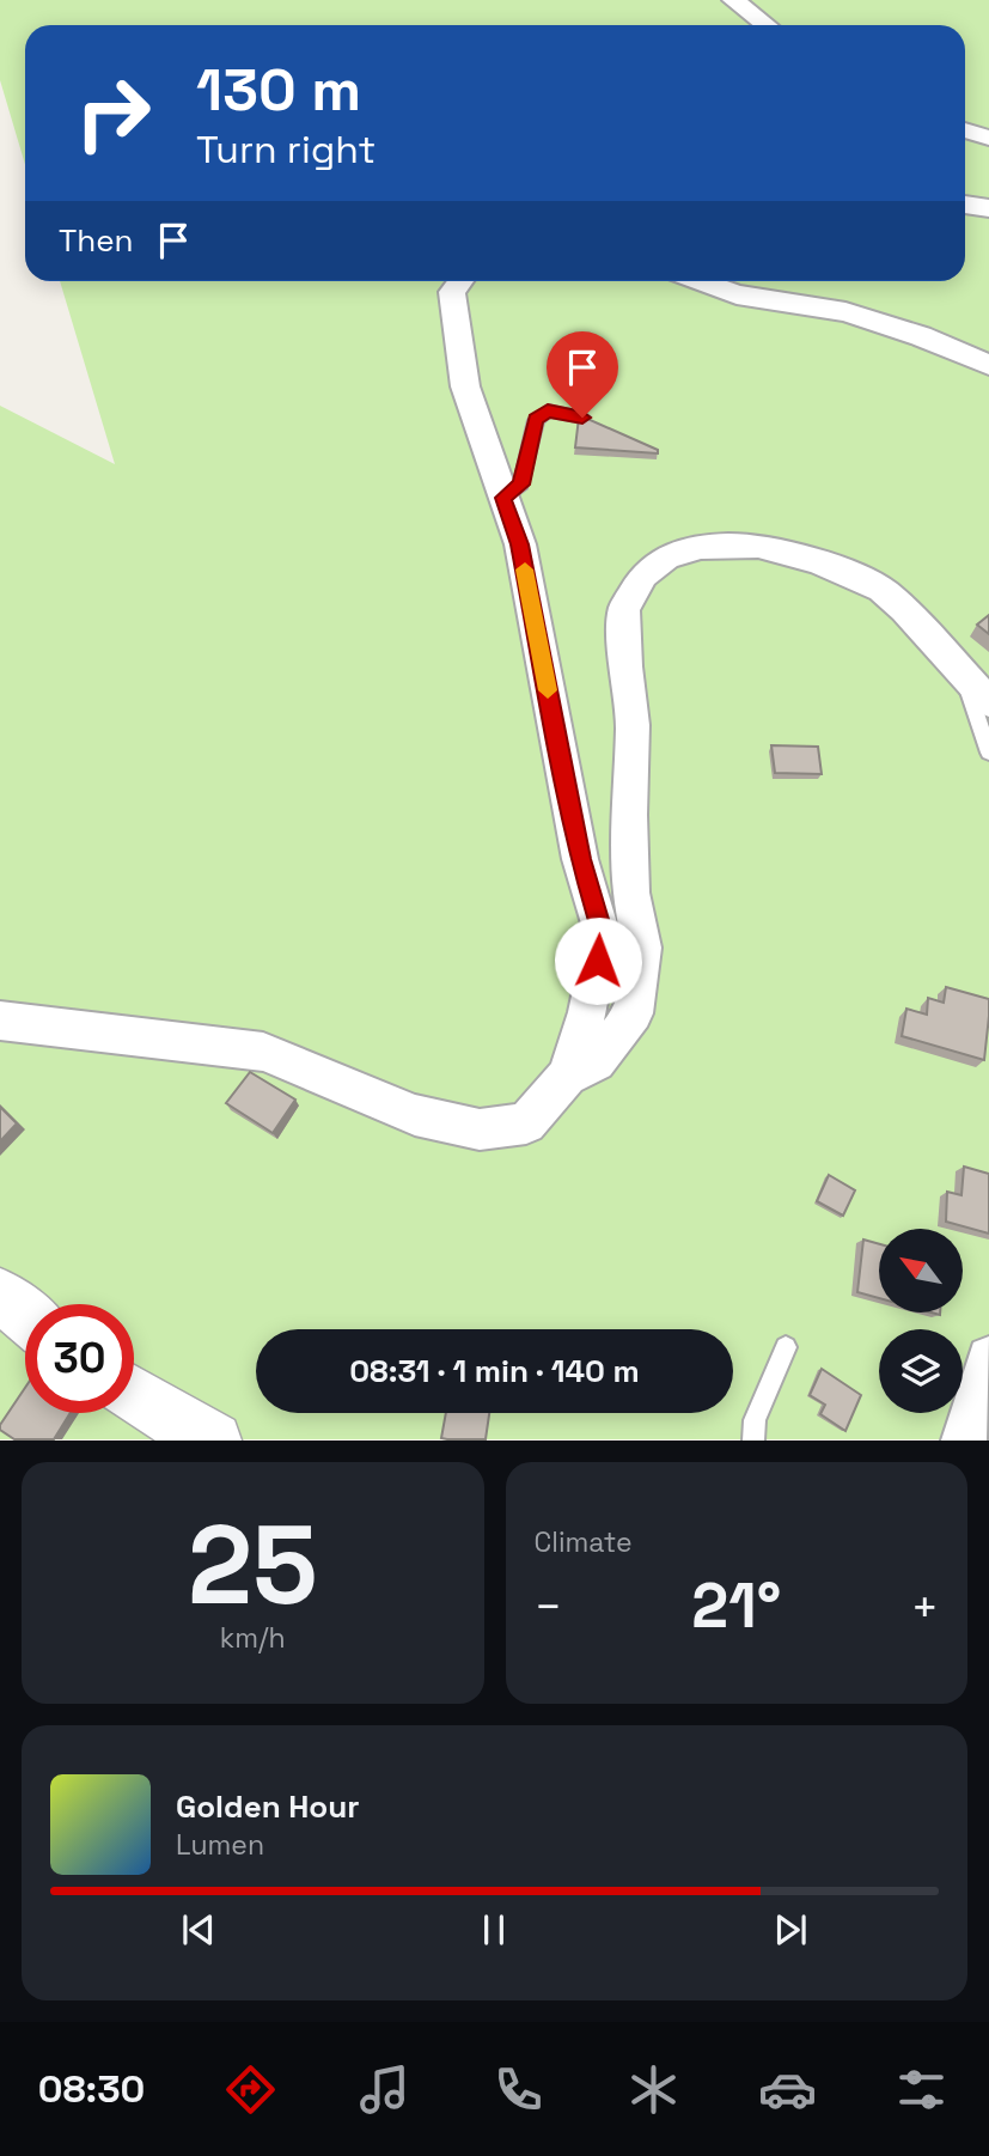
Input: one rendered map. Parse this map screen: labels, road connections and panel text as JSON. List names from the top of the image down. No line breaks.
{"north":"top left","page":{"turn":["130 m","Turn right"],"then":"Then","limit":"30","trip":"08:31 · 1 min · 140 m","tile":[["25","km/h"],"Climate"],"heat":["−","21°","+"],"song":["Golden Hour","Lumen"],"tabs":"08:30"}}
